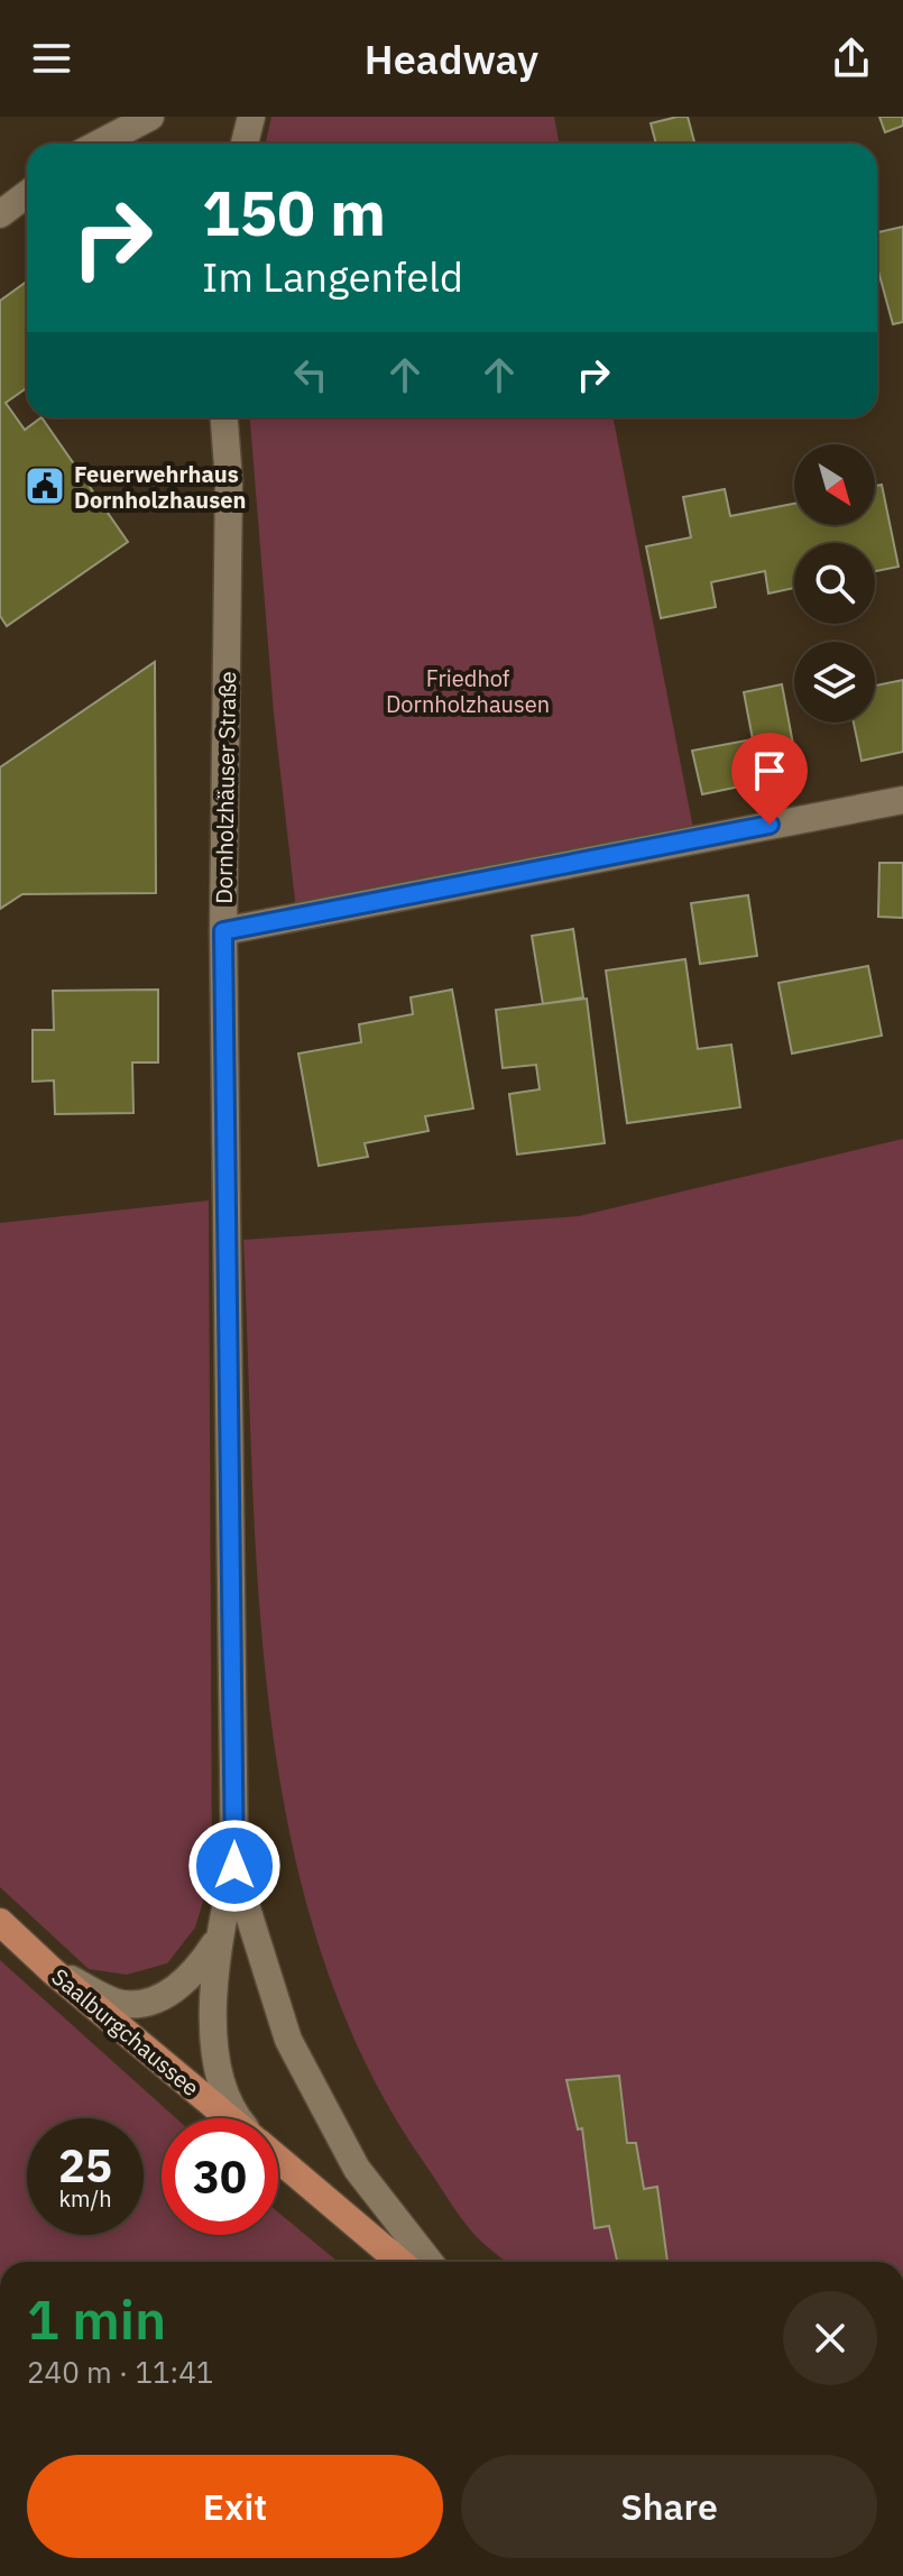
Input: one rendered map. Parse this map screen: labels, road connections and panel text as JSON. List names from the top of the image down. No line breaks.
{"streets":{"main road":["Saalburgchaussee"],"street":["Dornholzhäuser Straße"]},"crossings":[["Dornholzhäuser Straße","Saalburgchaussee"]],"parks":["Friedhof Dornholzhausen"],"places":{"public building":["Feuerwehrhaus Dornholzhausen"]},"north":"bottom right","page":{"header":"Headway","turn":["150 m","Im Langenfeld"],"speed":"25 km/h","limit":"30","heading":["1 min","240 m · 11:41"],"buttons":["Exit","Share"]}}
